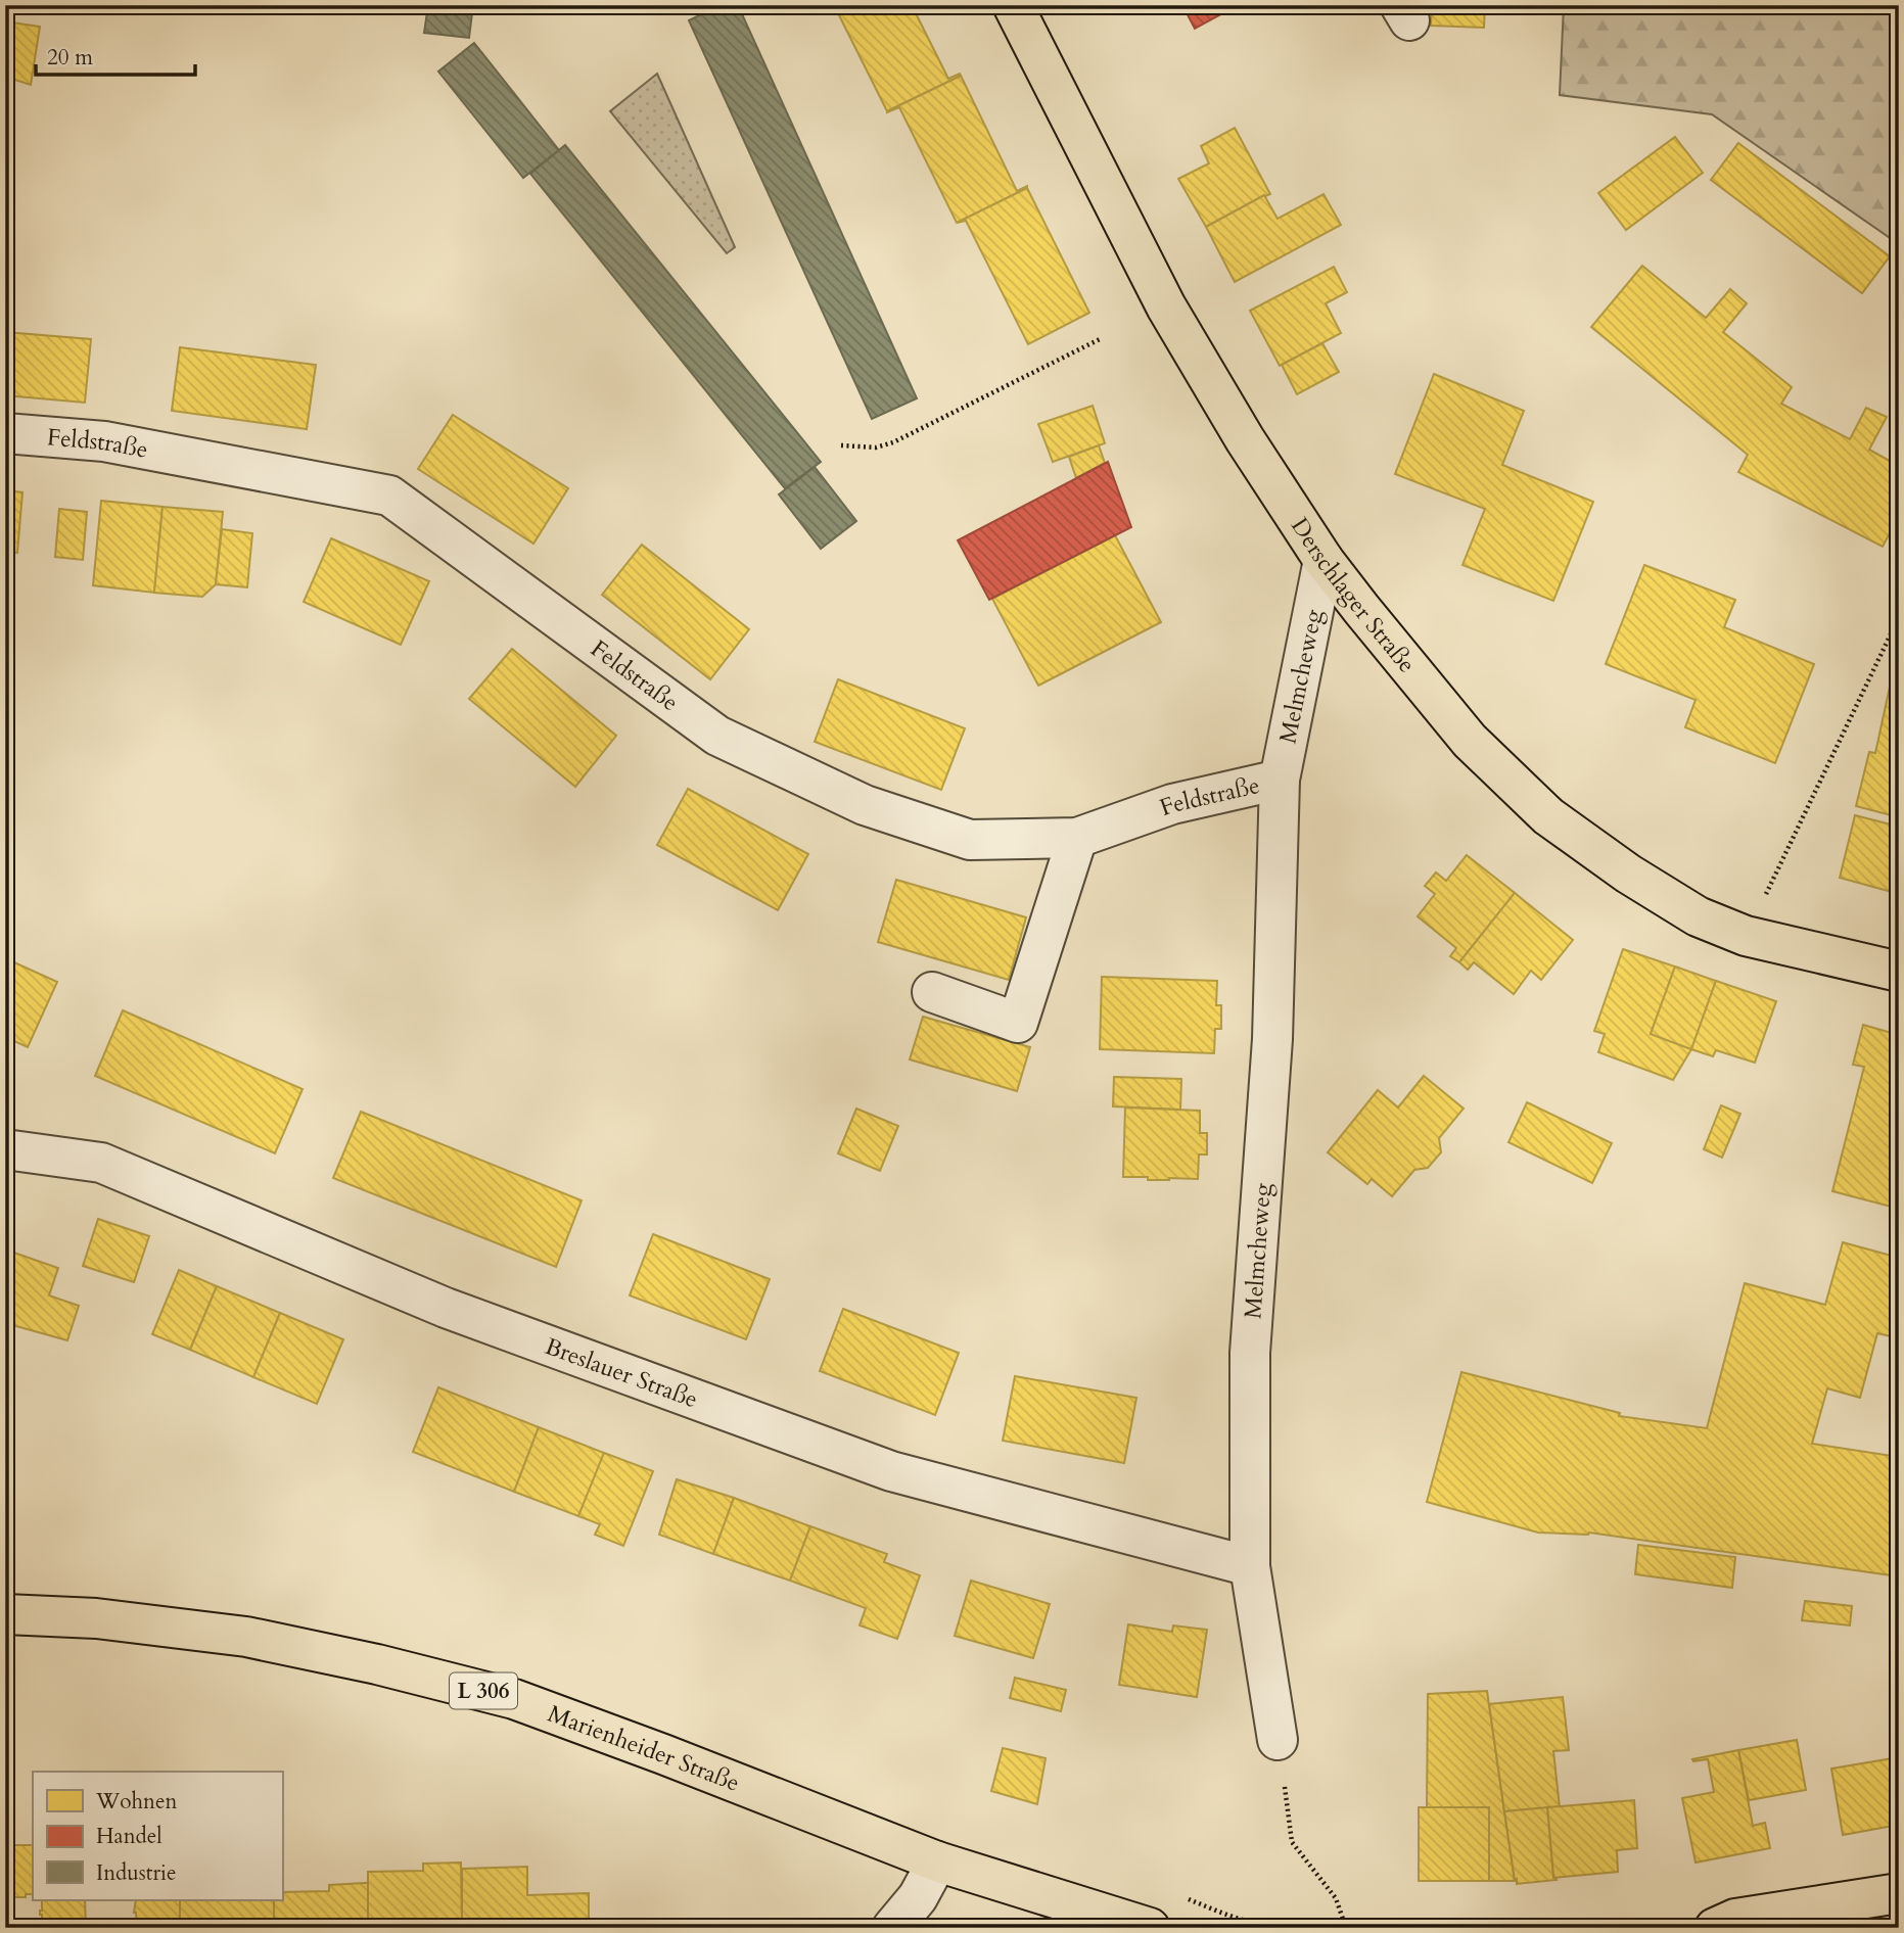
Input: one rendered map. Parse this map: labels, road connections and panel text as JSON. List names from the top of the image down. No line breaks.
{"streets":{"main road":["Derschlager Straße","L 306","Marienheider Straße"],"street":["Feldstraße","Melmcheweg","Breslauer Straße"]},"crossings":[["Feldstraße","Melmcheweg"],["Derschlager Straße","Melmcheweg"],["Melmcheweg","Breslauer Straße"]],"legend":["Wohnen","Handel","Industrie"],"scale_bar":"20 m"}
